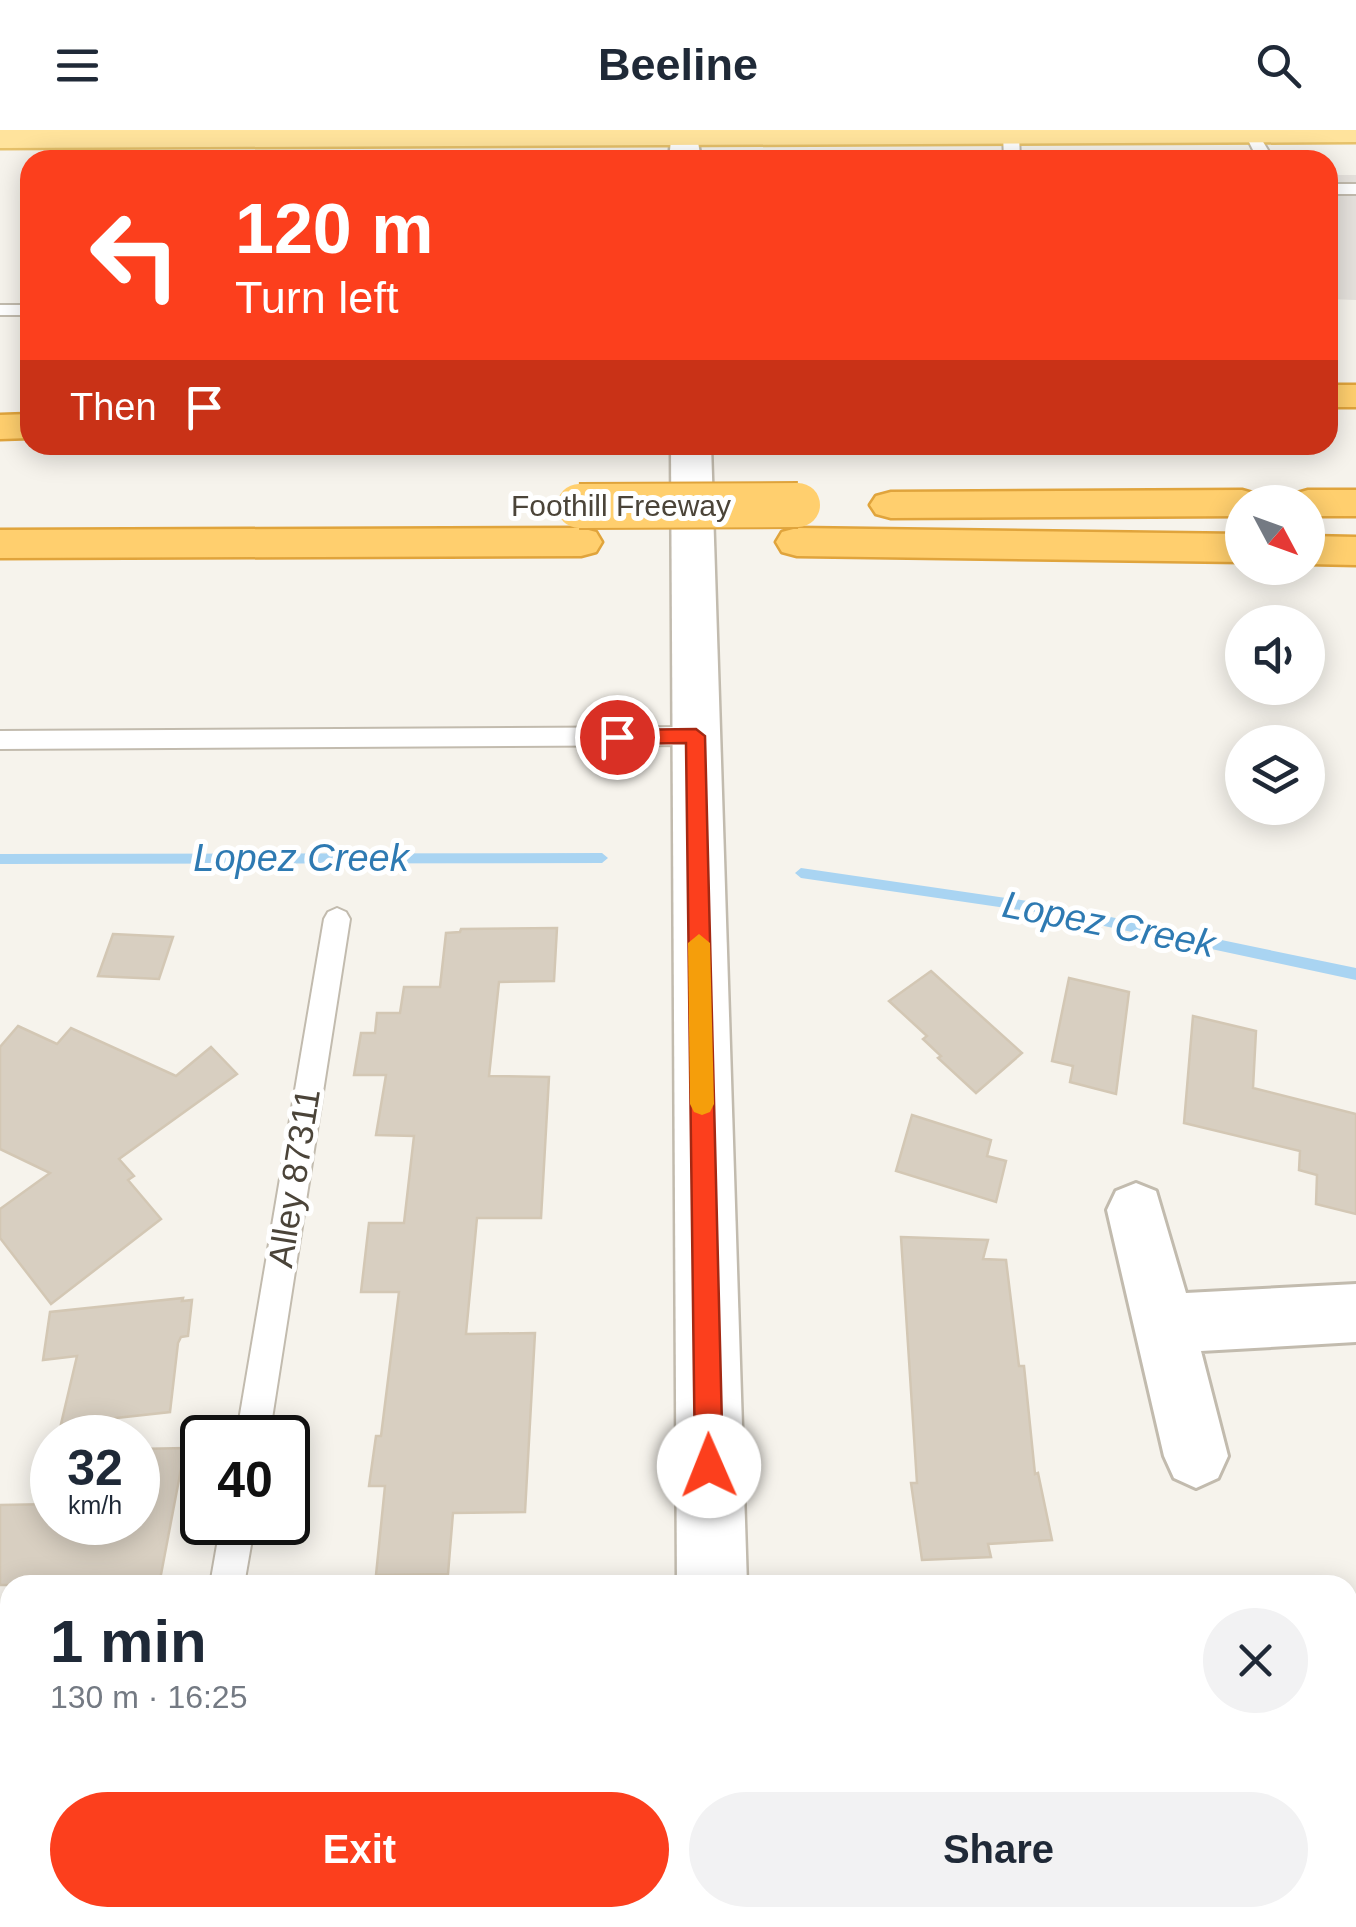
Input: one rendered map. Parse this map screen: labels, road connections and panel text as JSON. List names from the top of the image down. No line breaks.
{"streets":{"highway":["Foothill Freeway"],"lane":["Alley 87311"]},"water":["Lopez Creek"],"north":"bottom right","page":{"header":"Beeline","turn":["120 m","Turn left"],"then":"Then","speed":"32 km/h","limit":"40","heading":["1 min","130 m · 16:25"],"buttons":["Exit","Share"]}}
